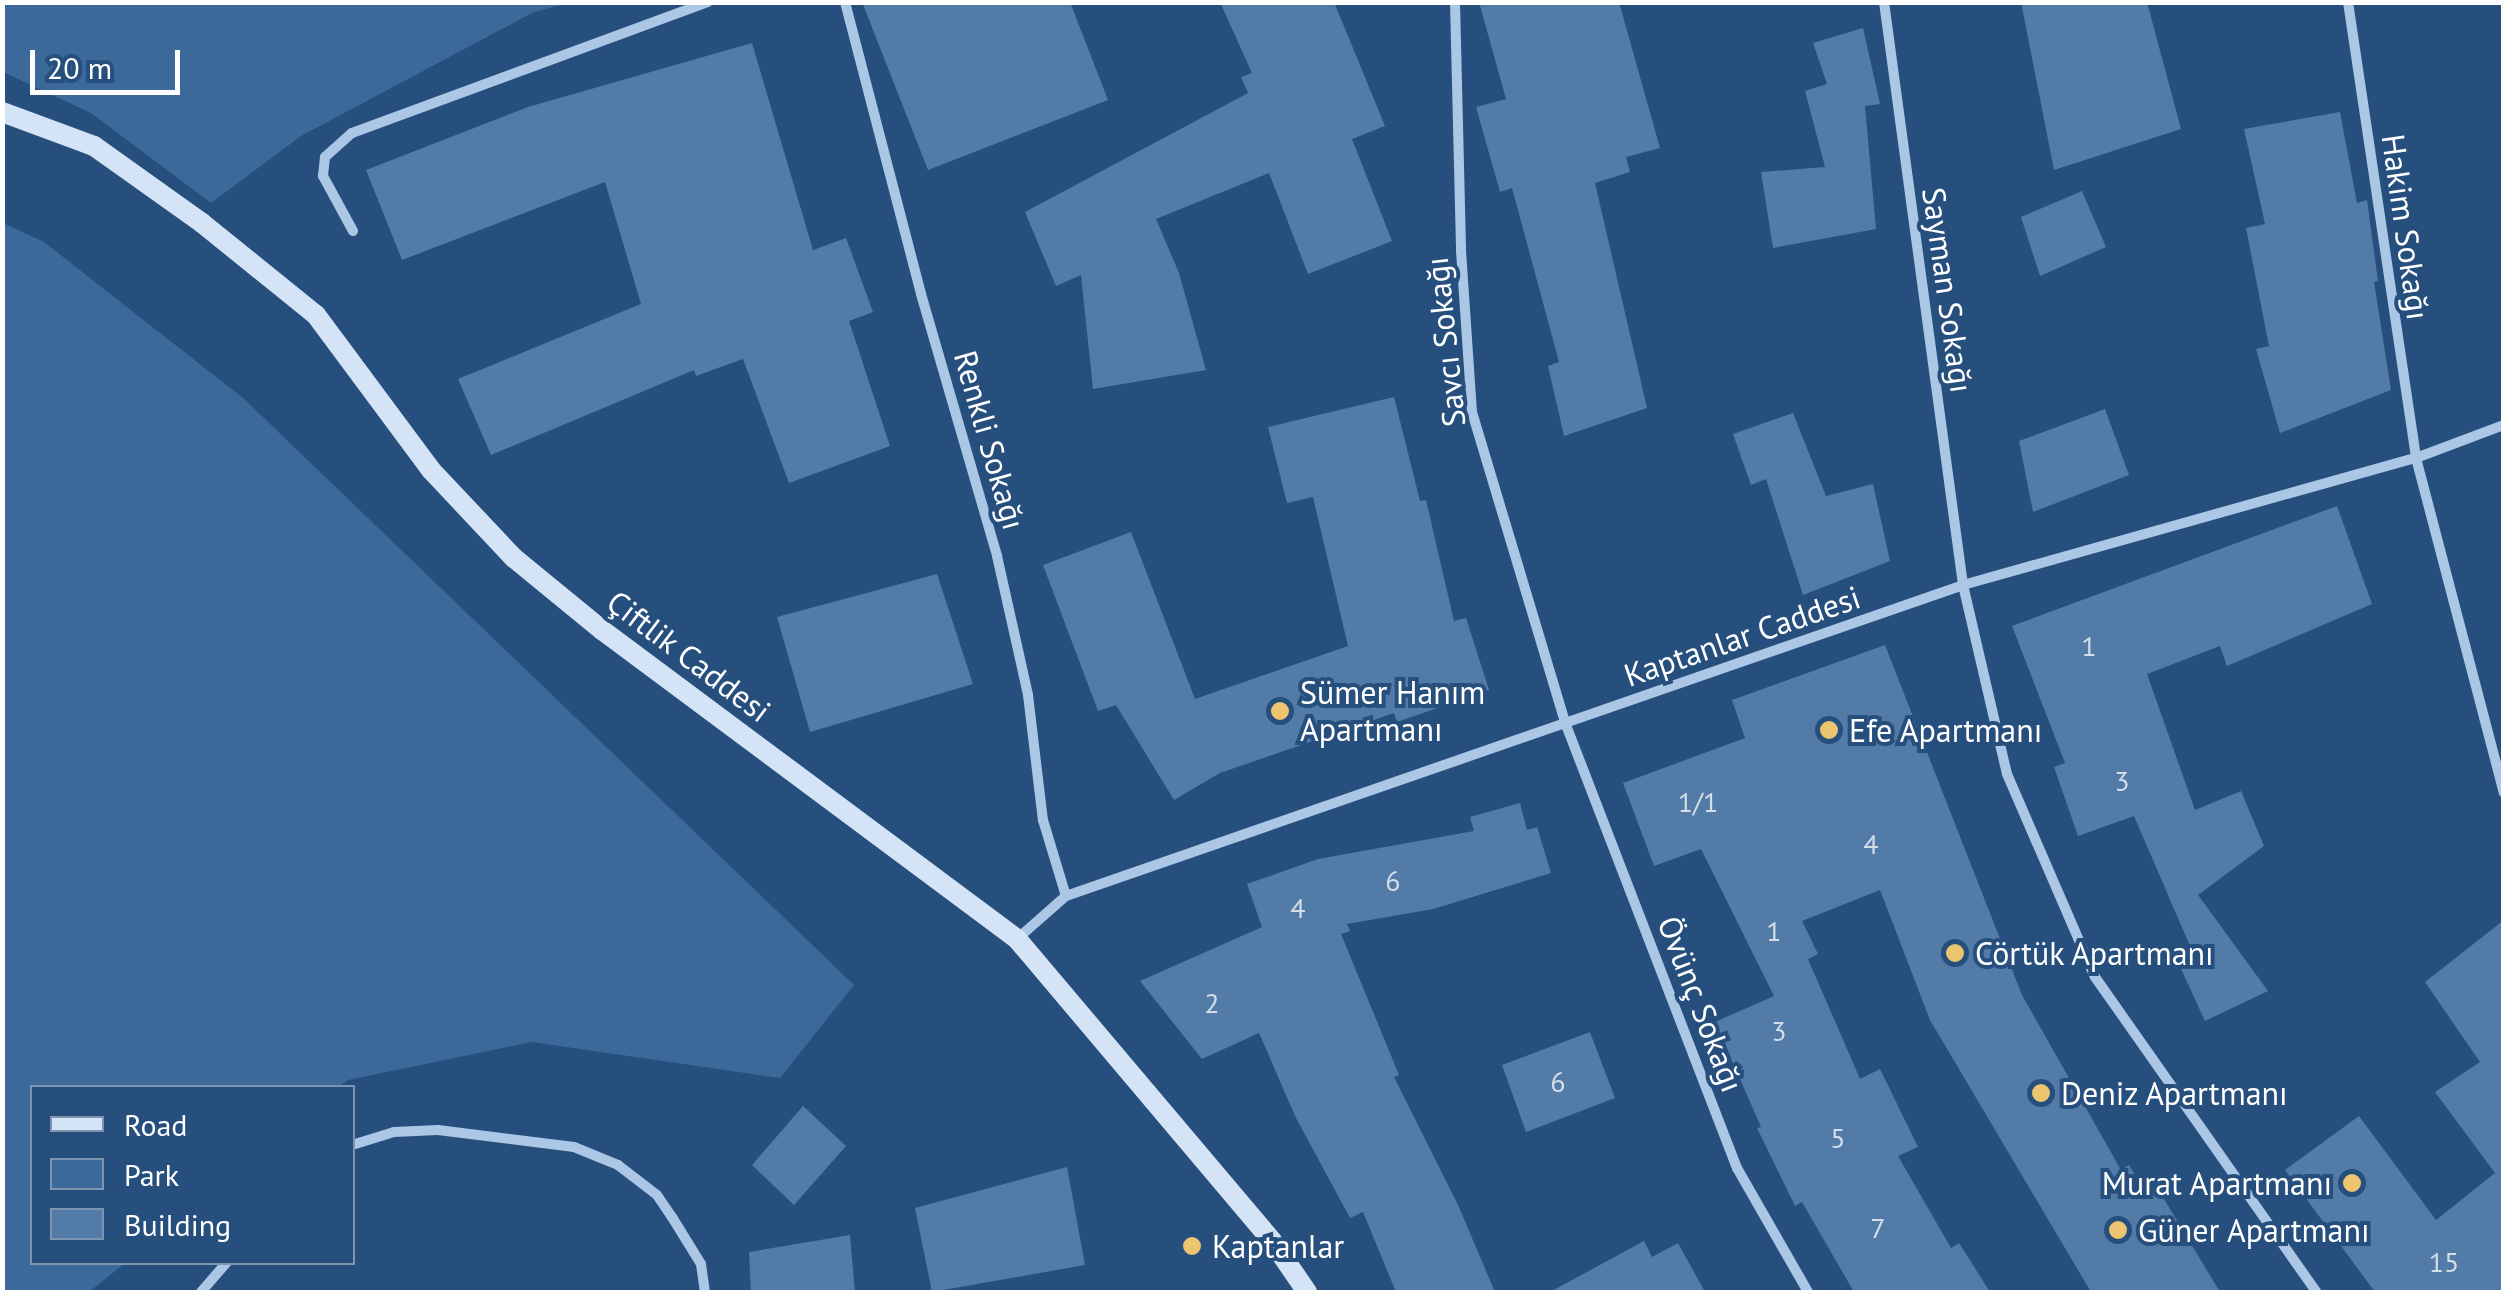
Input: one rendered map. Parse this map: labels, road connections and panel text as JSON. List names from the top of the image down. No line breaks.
{"streets":{"main road":["Çiftlik Caddesi"],"street":["Hakim Sokağı","Sayman Sokağı","Savcı Sokağı","Renkli Sokağı","Kaptanlar Caddesi","Övünç Sokağı"]},"crossings":[["Hakim Sokağı","Kaptanlar Caddesi"],["Sayman Sokağı","Kaptanlar Caddesi"],["Savcı Sokağı","Kaptanlar Caddesi"],["Savcı Sokağı","Övünç Sokağı"],["Renkli Sokağı","Kaptanlar Caddesi"],["Kaptanlar Caddesi","Çiftlik Caddesi"],["Kaptanlar Caddesi","Övünç Sokağı"]],"places":["Sümer Hanım Apartmanı","Efe Apartmanı","Cörtük Apartmanı","Deniz Apartmanı","Murat Apartmanı","Güner Apartmanı","Kaptanlar"],"house_numbers":["1","3","1/1","4","6","4","1","2","3","6","5","7","15"],"legend":["Road","Park","Building"],"scale_bar":"20 m"}
